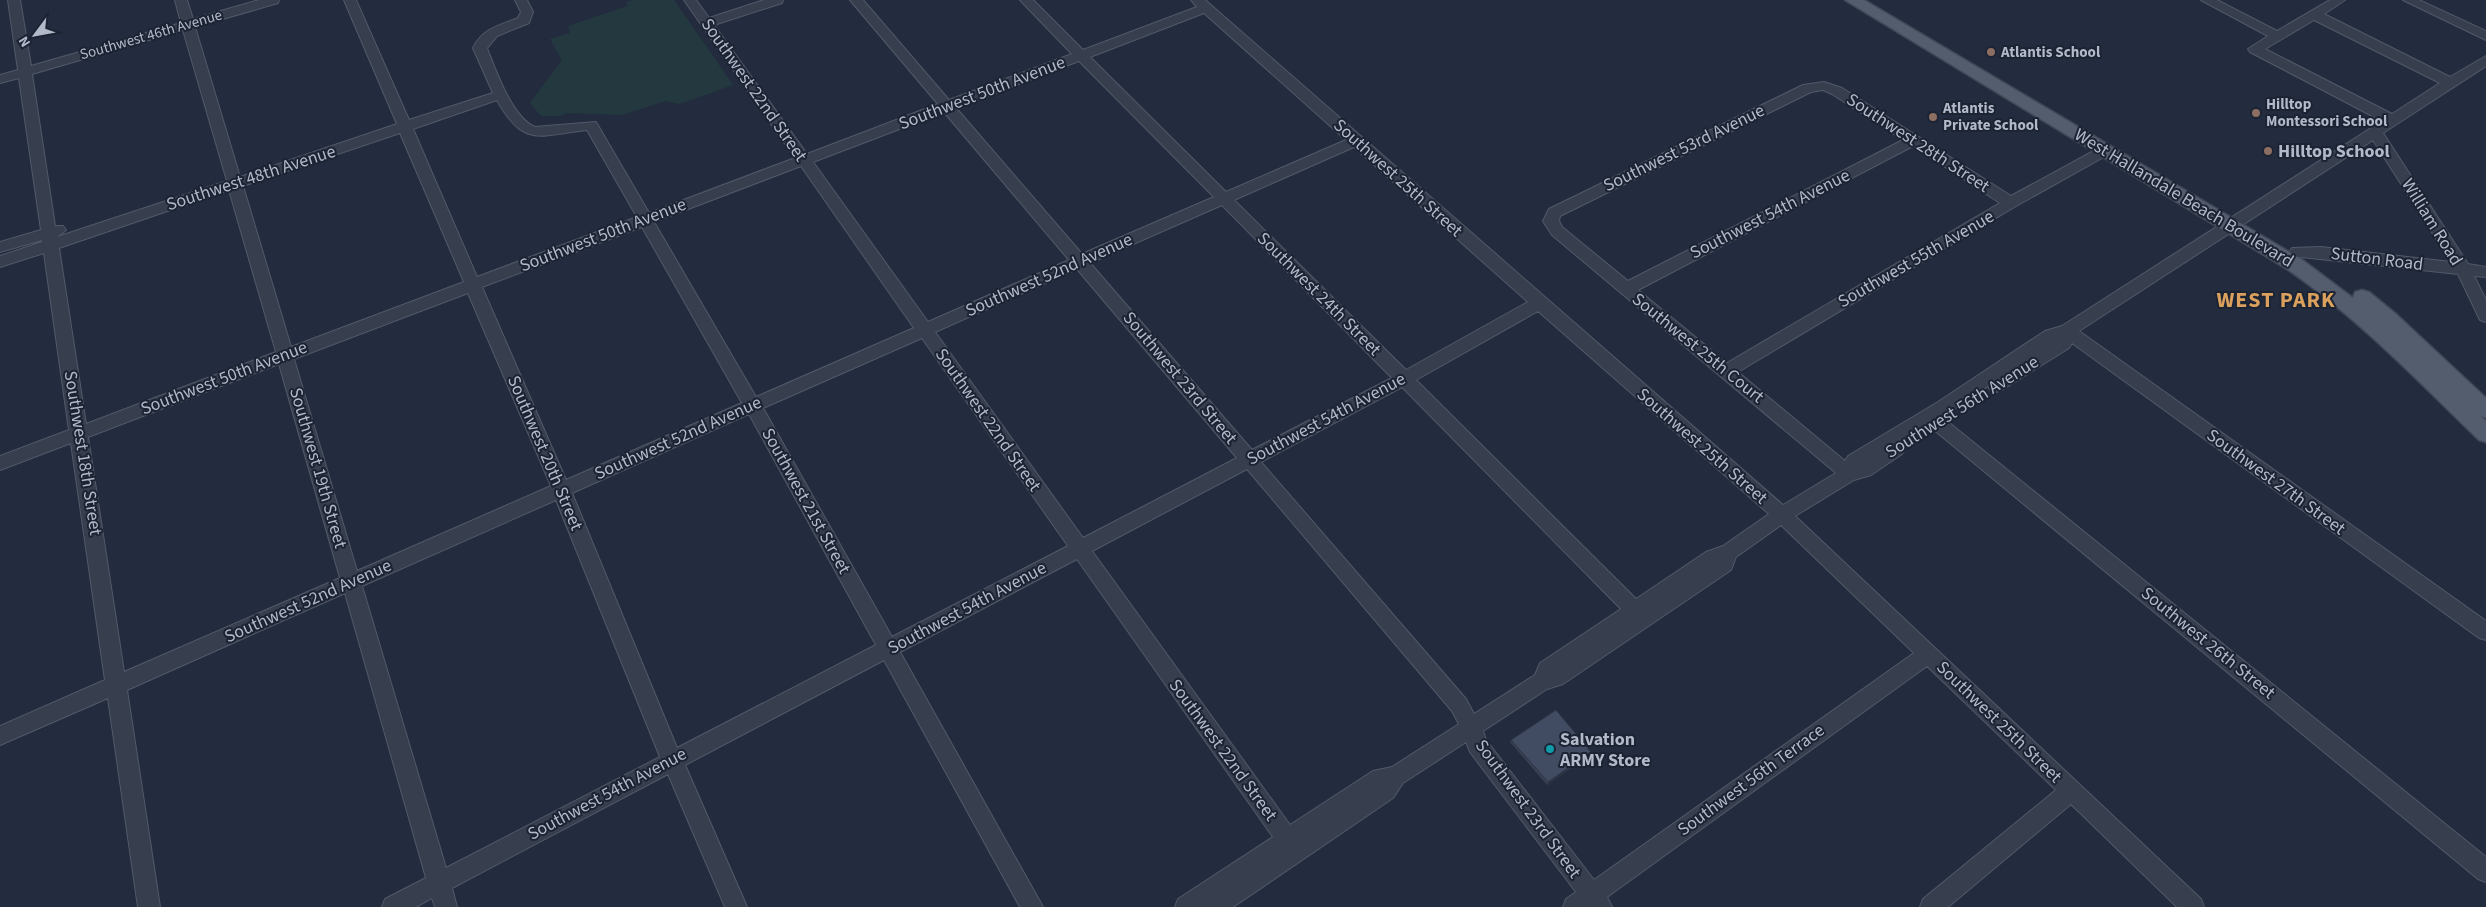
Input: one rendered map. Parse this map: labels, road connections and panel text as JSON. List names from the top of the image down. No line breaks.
{"streets":{"main road":["West Hallandale Beach Boulevard"],"street":["Southwest 46th Avenue","Southwest 22nd Street","Southwest 50th Avenue","Southwest 28th Street","Southwest 53rd Avenue","Southwest 48th Avenue","Southwest 25th Street","Southwest 54th Avenue","William Road","Southwest 55th Avenue","Sutton Road","Southwest 52nd Avenue","Southwest 24th Street","Southwest 25th Court","Southwest 23rd Street","Southwest 56th Avenue","Southwest 18th Street","Southwest 20th Street","Southwest 19th Street","Southwest 27th Street","Southwest 21st Street","Southwest 26th Street","Southwest 56th Terrace"]},"crossings":[["Southwest 46th Avenue","Southwest 18th Street"],["Southwest 46th Avenue","Southwest 19th Street"],["Southwest 22nd Street","Southwest 50th Avenue"],["Southwest 22nd Street","Southwest 54th Avenue"],["Southwest 22nd Street","Southwest 52nd Avenue"],["Southwest 22nd Street","Southwest 56th Avenue"],["Southwest 50th Avenue","Southwest 25th Street"],["Southwest 50th Avenue","Southwest 24th Street"],["Southwest 50th Avenue","Southwest 23rd Street"],["Southwest 50th Avenue","Southwest 18th Street"],["Southwest 50th Avenue","Southwest 20th Street"],["Southwest 50th Avenue","Southwest 19th Street"],["Southwest 50th Avenue","Southwest 21st Street"],["Southwest 28th Street","Southwest 53rd Avenue"],["Southwest 28th Street","Southwest 54th Avenue"],["Southwest 28th Street","Southwest 55th Avenue"],["Southwest 53rd Avenue","Southwest 25th Court"],["Southwest 48th Avenue","Southwest 18th Street"],["Southwest 48th Avenue","Southwest 20th Street"],["Southwest 48th Avenue","Southwest 19th Street"],["Southwest 48th Avenue","Southwest 21st Street"],["Southwest 25th Street","Southwest 54th Avenue"],["Southwest 25th Street","Southwest 52nd Avenue"],["Southwest 25th Street","Southwest 56th Avenue"],["Southwest 25th Street","Southwest 56th Terrace"],["West Hallandale Beach Boulevard","Southwest 55th Avenue"],["West Hallandale Beach Boulevard","Sutton Road"],["West Hallandale Beach Boulevard","Southwest 56th Avenue"],["Southwest 54th Avenue","Southwest 24th Street"],["Southwest 54th Avenue","Southwest 25th Court"],["Southwest 54th Avenue","Southwest 23rd Street"],["Southwest 54th Avenue","Southwest 20th Street"],["Southwest 54th Avenue","Southwest 19th Street"],["Southwest 54th Avenue","Southwest 21st Street"],["William Road","Sutton Road"],["William Road","Southwest 56th Avenue"],["Southwest 55th Avenue","Southwest 25th Court"],["Southwest 52nd Avenue","Southwest 24th Street"],["Southwest 52nd Avenue","Southwest 23rd Street"],["Southwest 52nd Avenue","Southwest 18th Street"],["Southwest 52nd Avenue","Southwest 20th Street"],["Southwest 52nd Avenue","Southwest 19th Street"],["Southwest 52nd Avenue","Southwest 21st Street"],["Southwest 24th Street","Southwest 56th Avenue"],["Southwest 25th Court","Southwest 56th Avenue"],["Southwest 23rd Street","Southwest 56th Avenue"],["Southwest 23rd Street","Southwest 56th Terrace"],["Southwest 56th Avenue","Southwest 27th Street"],["Southwest 56th Avenue","Southwest 26th Street"]],"districts":["WEST PARK"],"places":["Atlantis School","Hilltop Montessori School","Atlantis Private School","Hilltop School","Salvation ARMY Store"],"north":"bottom left"}
